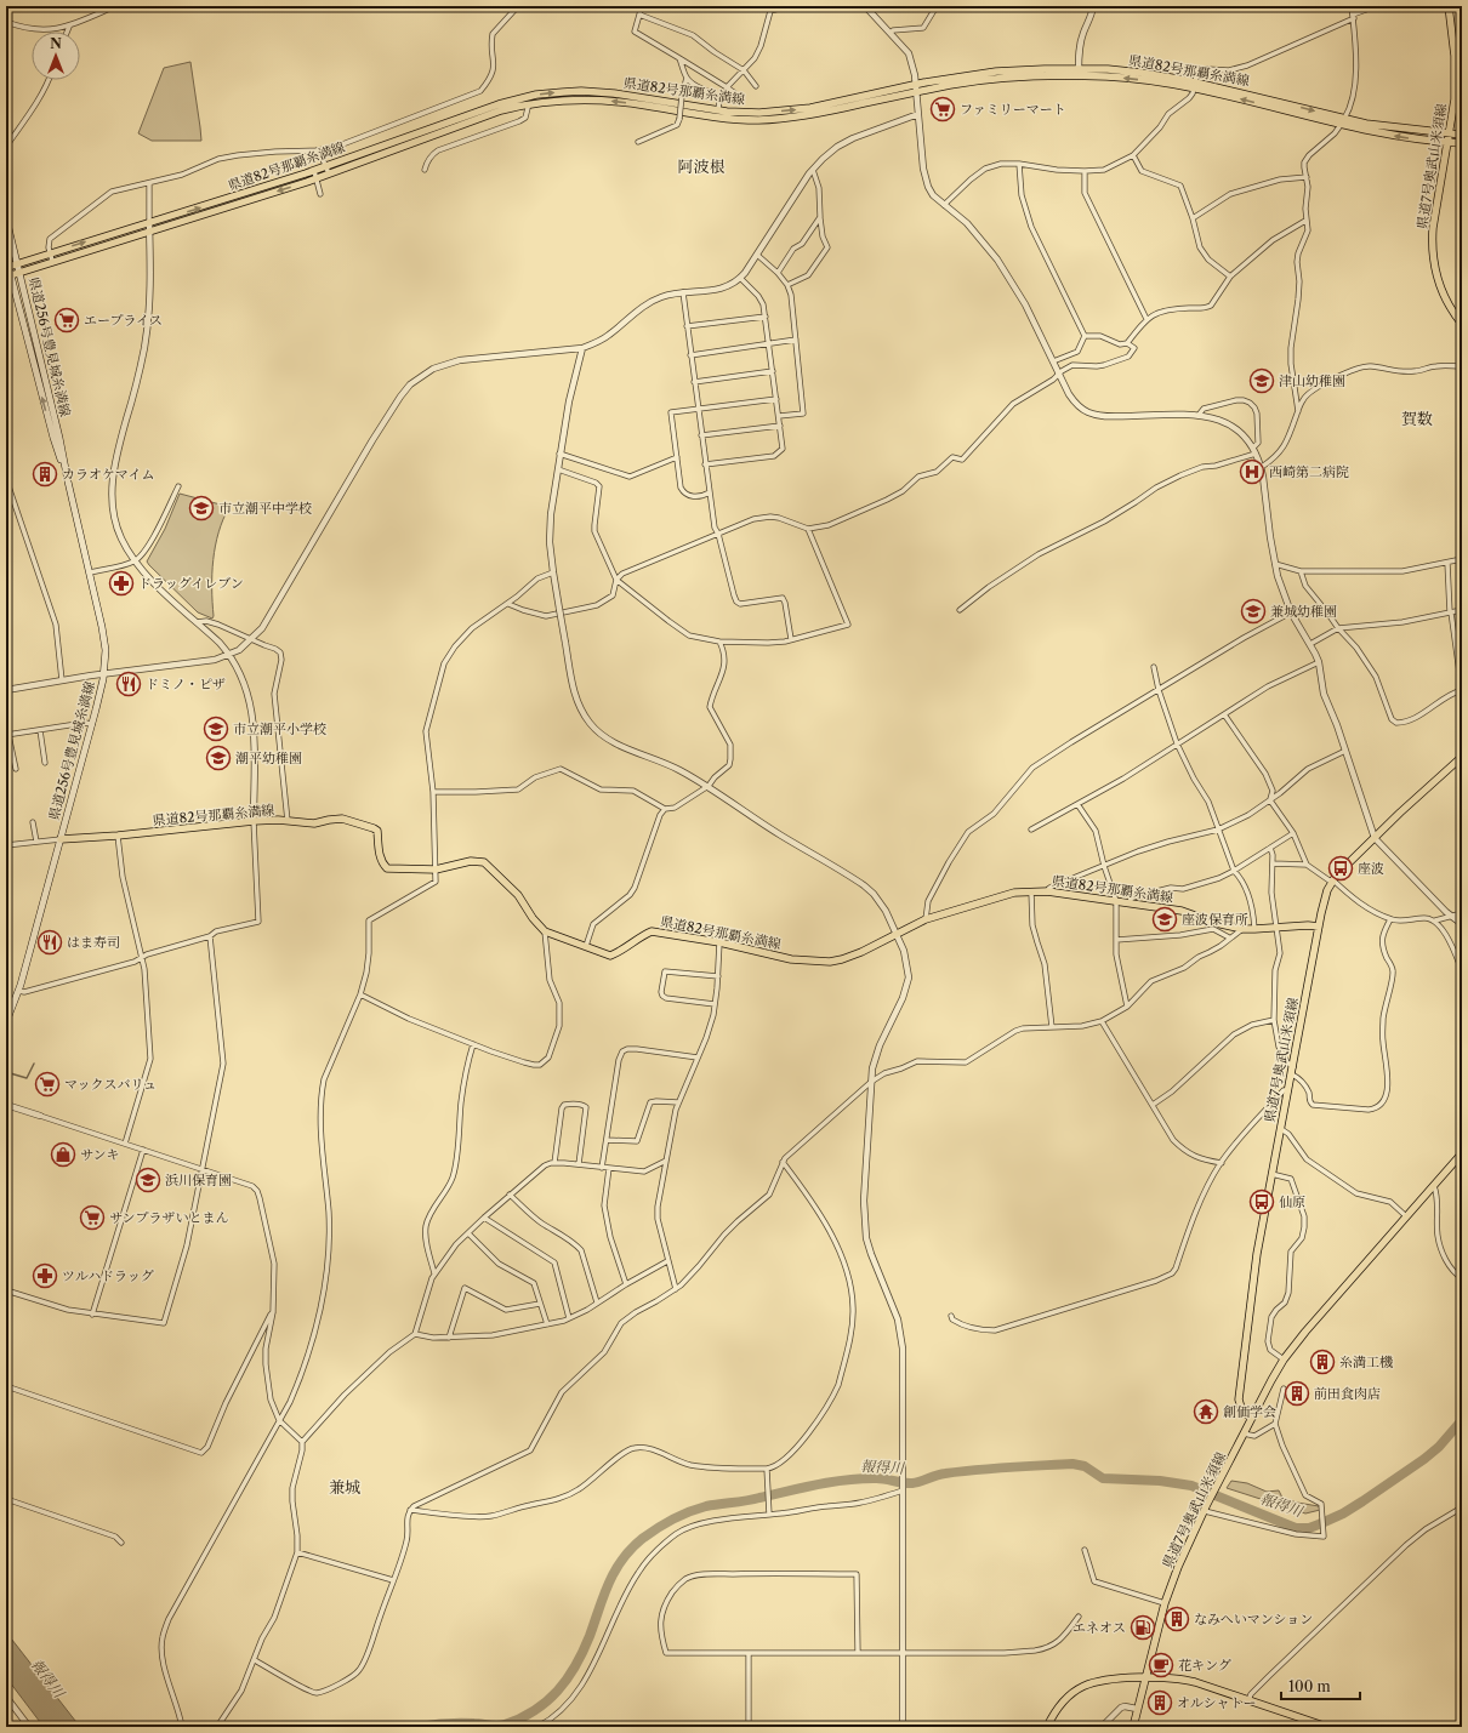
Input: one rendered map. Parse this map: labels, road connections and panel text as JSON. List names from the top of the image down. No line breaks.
{"streets":{"main road":["県道82号那覇糸満線","県道7号奥武山米須線","県道256号豊見城糸満線"]},"crossings":[["県道82号那覇糸満線","県道7号奥武山米須線"],["県道82号那覇糸満線","県道256号豊見城糸満線"]],"districts":["阿波根","賀数","兼城"],"water":["報得川"],"places":{"supermarket":["ファミリーマート","エープライス","マックスバリュ","サンプラザいとまん"],"school or university":["津山幼稚園","市立潮平中学校","兼城幼稚園","市立潮平小学校","潮平幼稚園","座波保育所","浜川保育園"],"hospital":["西崎第二病院"],"building":["カラオケマイム","糸満工機","前田食肉店","なみへいマンション","オルシャトー"],"pharmacy":["ドラッグイレブン","ツルハドラッグ"],"restaurant":["ドミノ・ピザ","はま寿司"],"bus stop":["座波","仙原"],"shop":["サンキ"],"temple":["創価学会"],"fuel station":["エネオス"],"cafe":["花キング"]},"scale_bar":"100 m","north":"top"}
